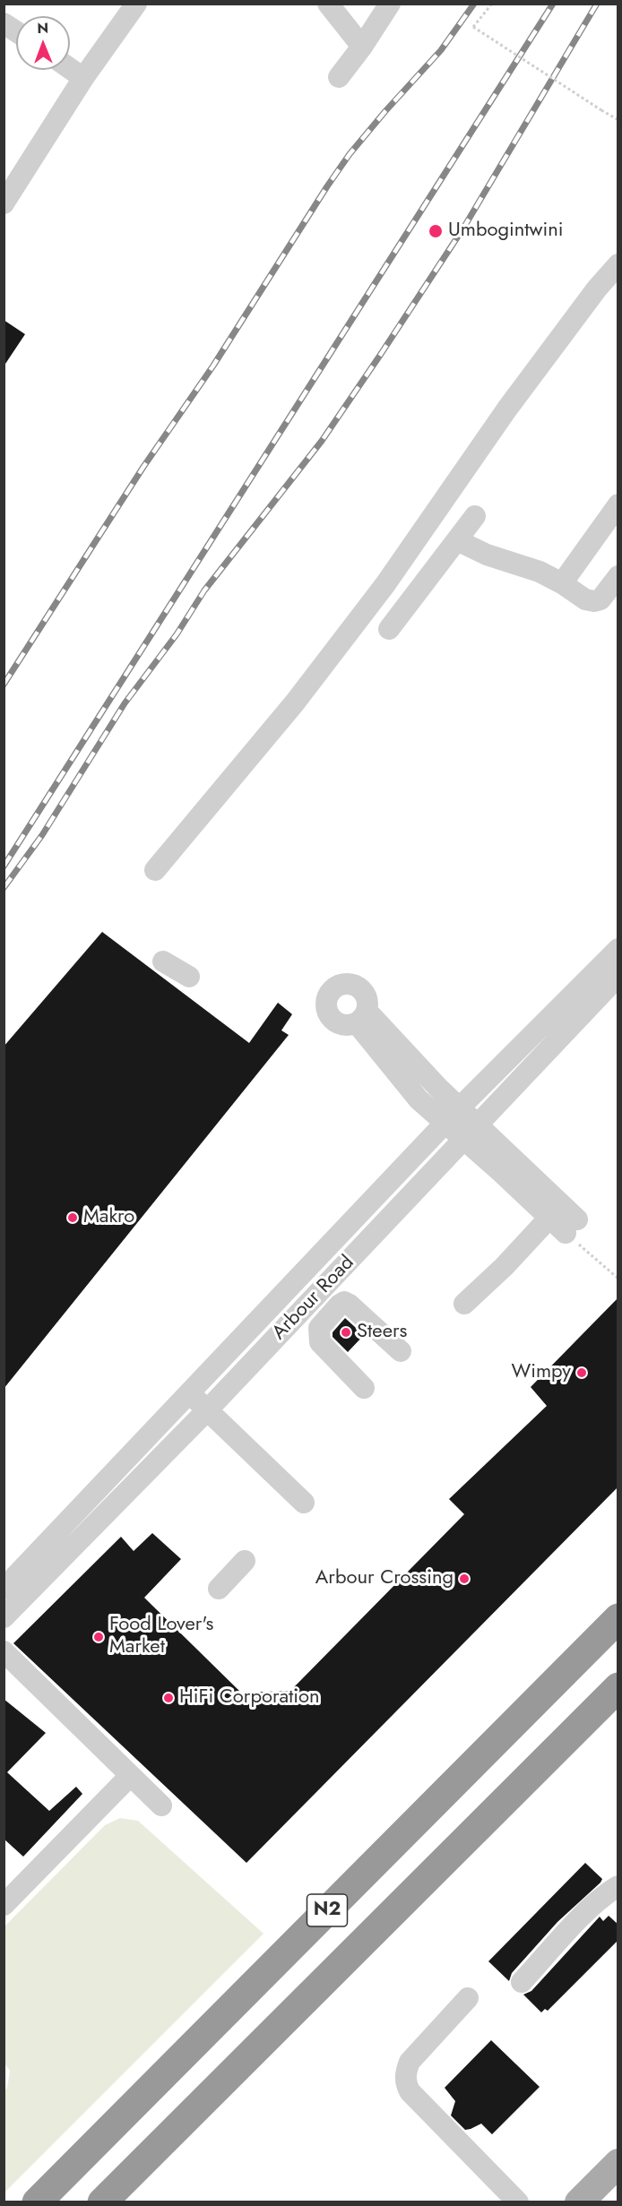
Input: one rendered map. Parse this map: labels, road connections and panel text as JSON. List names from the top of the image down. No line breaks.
{"streets":{"highway":["N2"],"street":["Arbour Road"]},"places":["Umbogintwini","Makro","Steers","Wimpy","Arbour Crossing","Food Lover's Market","HiFi Corporation"],"north":"top"}
